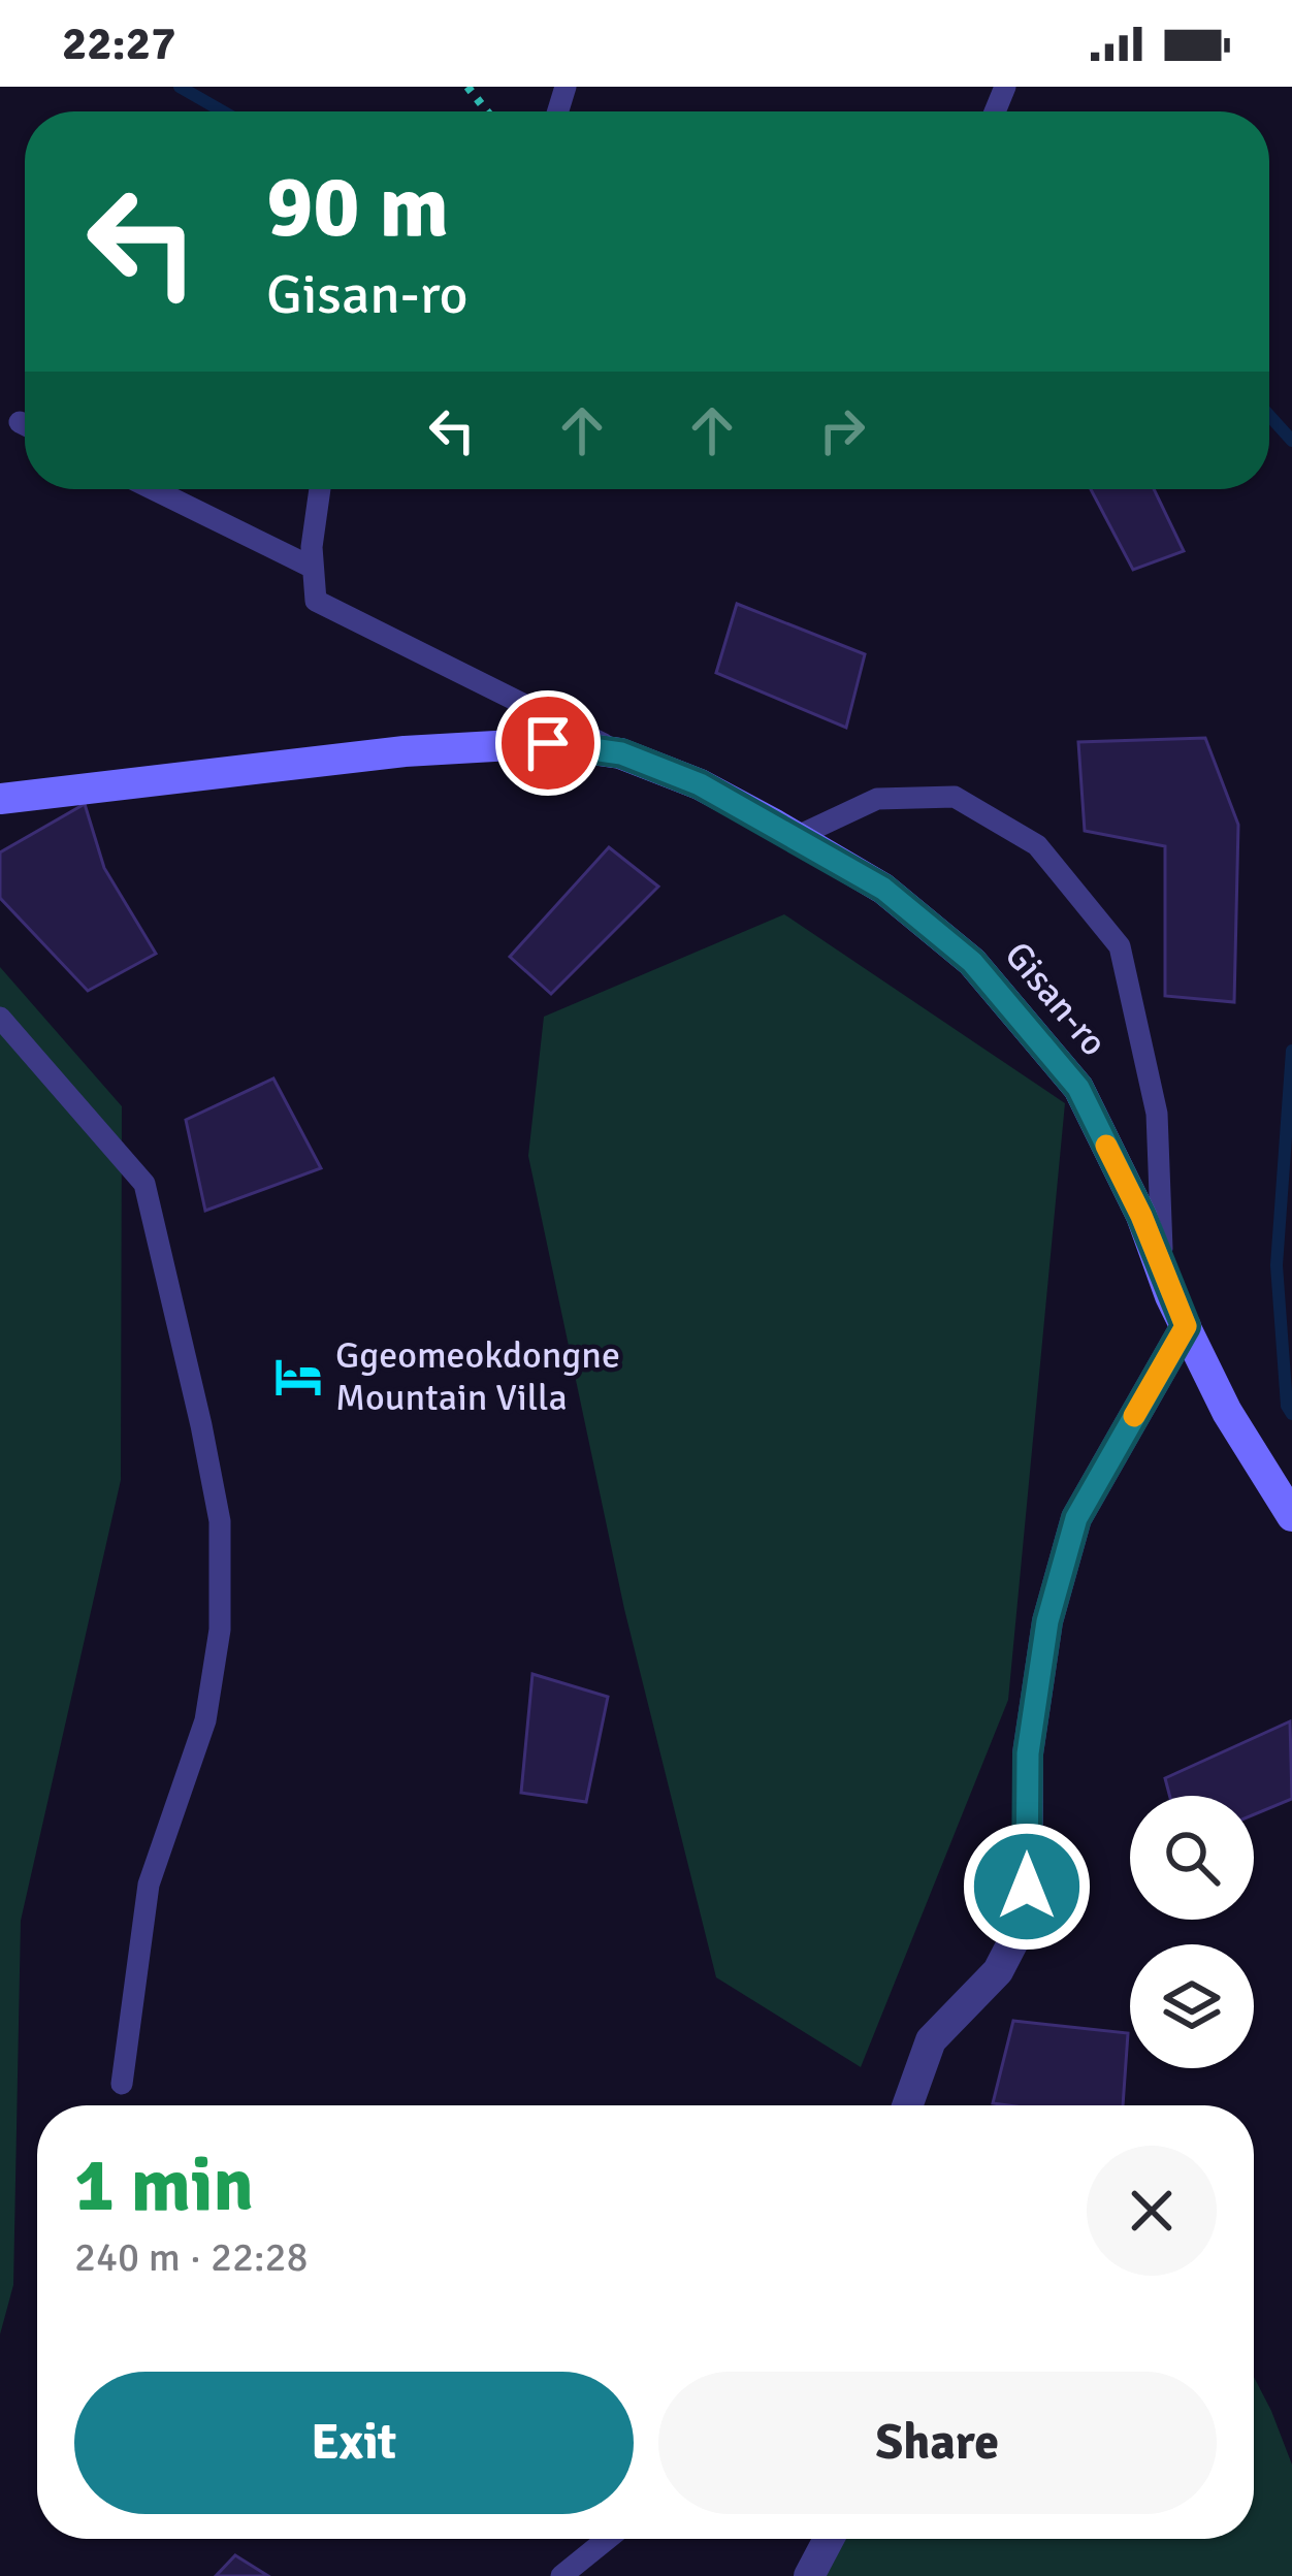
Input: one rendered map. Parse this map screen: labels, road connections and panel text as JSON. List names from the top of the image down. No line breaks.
{"streets":{"main road":["Gisan-ro"]},"places":{"hotel":["Ggeomeokdongne Mountain Villa"]},"page":{"status":"22:27","turn":["90 m","Gisan-ro"],"heading":["1 min","240 m · 22:28"],"buttons":["Exit","Share"]}}
